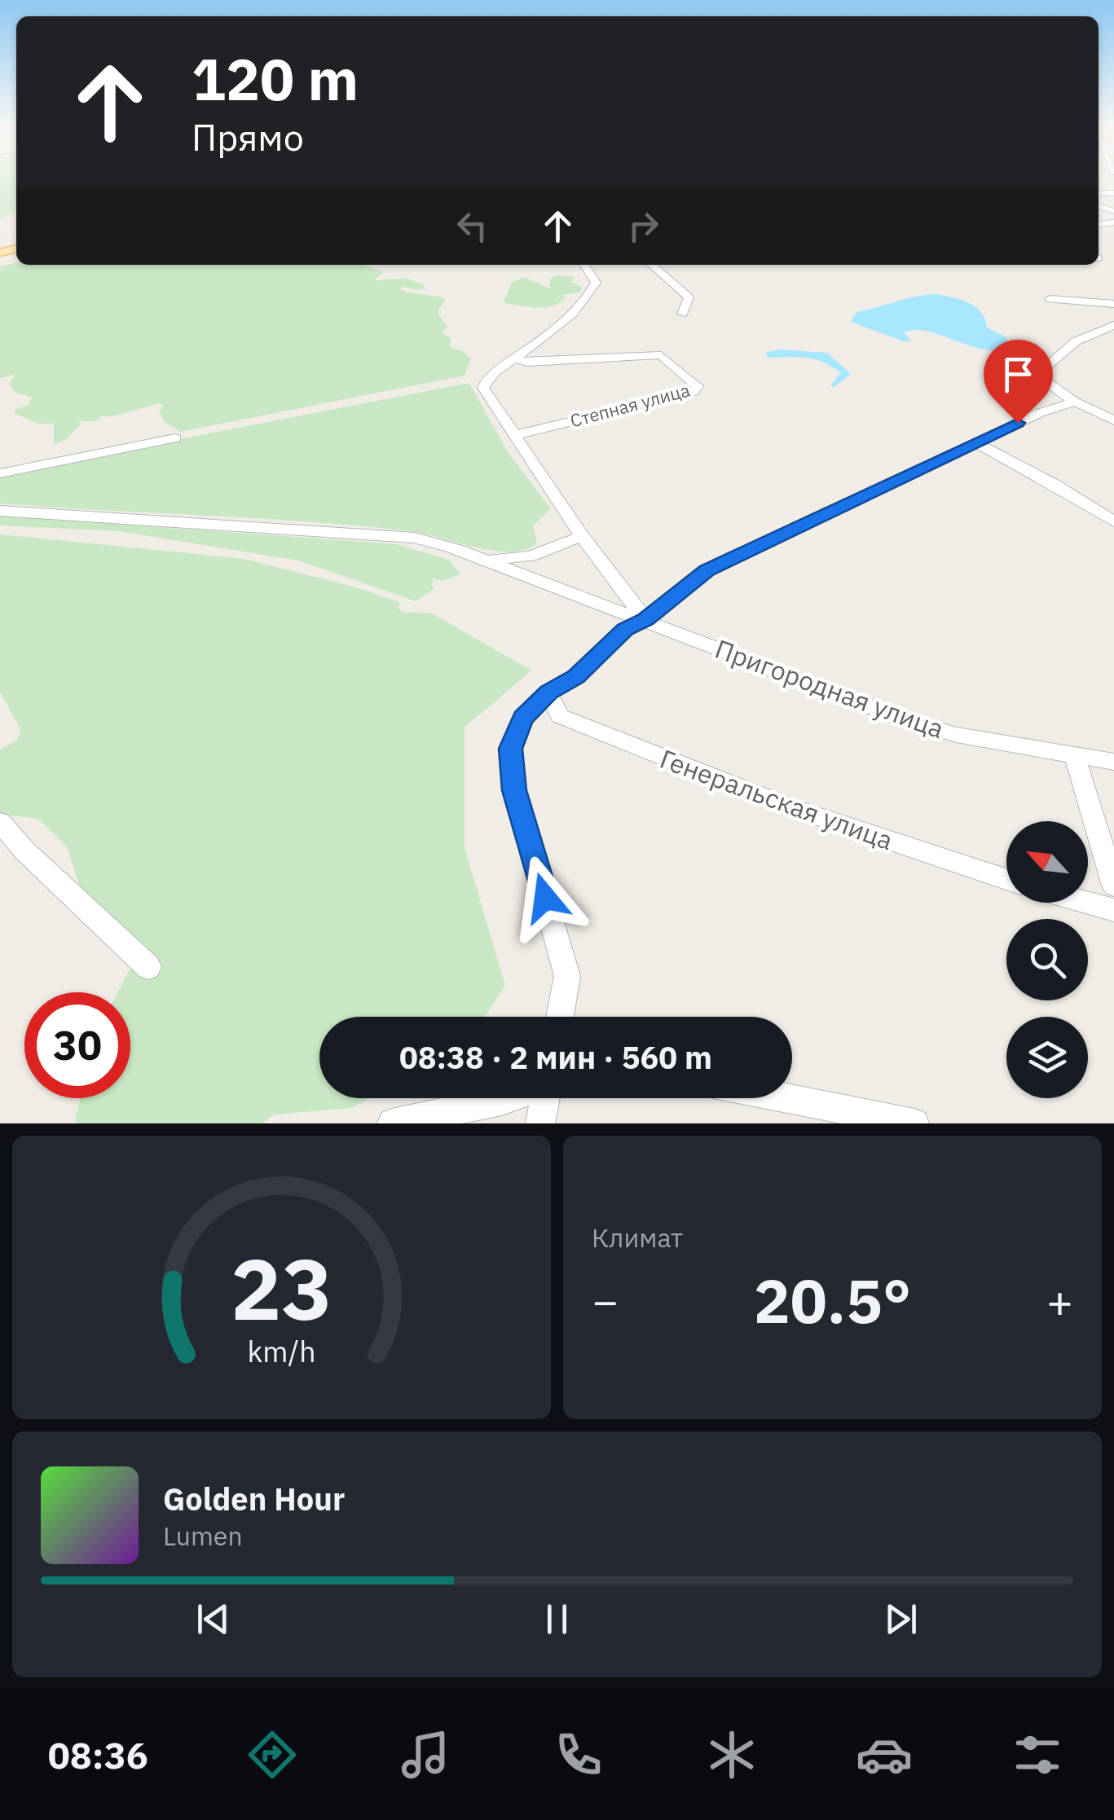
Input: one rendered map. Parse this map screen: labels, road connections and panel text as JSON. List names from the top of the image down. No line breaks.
{"streets":{"street":["Степная улица","Пригородная улица","Генеральская улица"]},"north":"top left","page":{"turn":["120 m","Прямо"],"limit":"30","trip":"08:38 · 2 мин · 560 m","tile":"Климат","heat":["−","20.5°","+"],"song":["Golden Hour","Lumen"],"tabs":"08:36","gauge":["23","km/h"]}}
